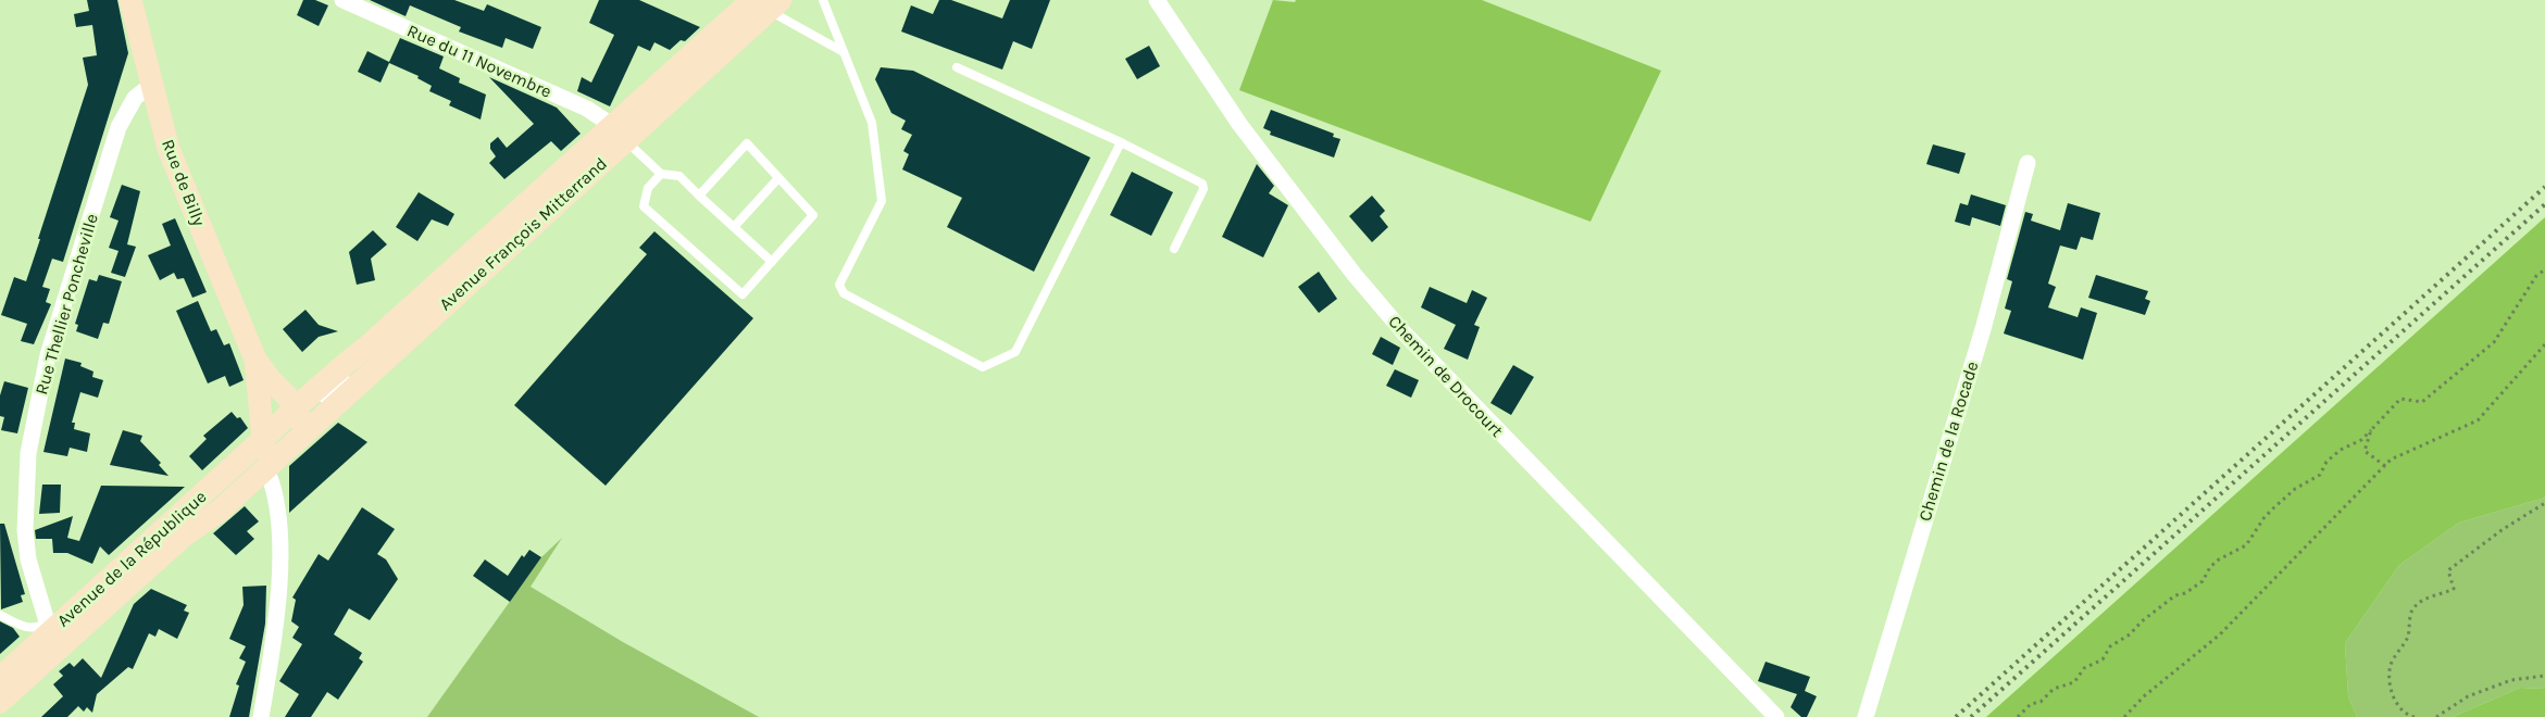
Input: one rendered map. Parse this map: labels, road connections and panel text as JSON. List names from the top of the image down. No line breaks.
{"streets":{"main road":["Rue de Billy","Avenue François Mitterrand","Avenue de la République"],"street":["Rue du 11 Novembre","Rue Thellier Poncheville","Chemin de Drocourt","Chemin de la Rocade"]},"crossings":[["Rue du 11 Novembre","Avenue François Mitterrand"],["Rue de Billy","Avenue François Mitterrand"],["Rue de Billy","Rue Thellier Poncheville"],["Rue de Billy","Avenue de la République"],["Avenue François Mitterrand","Avenue de la République"],["Rue Thellier Poncheville","Avenue de la République"]]}
